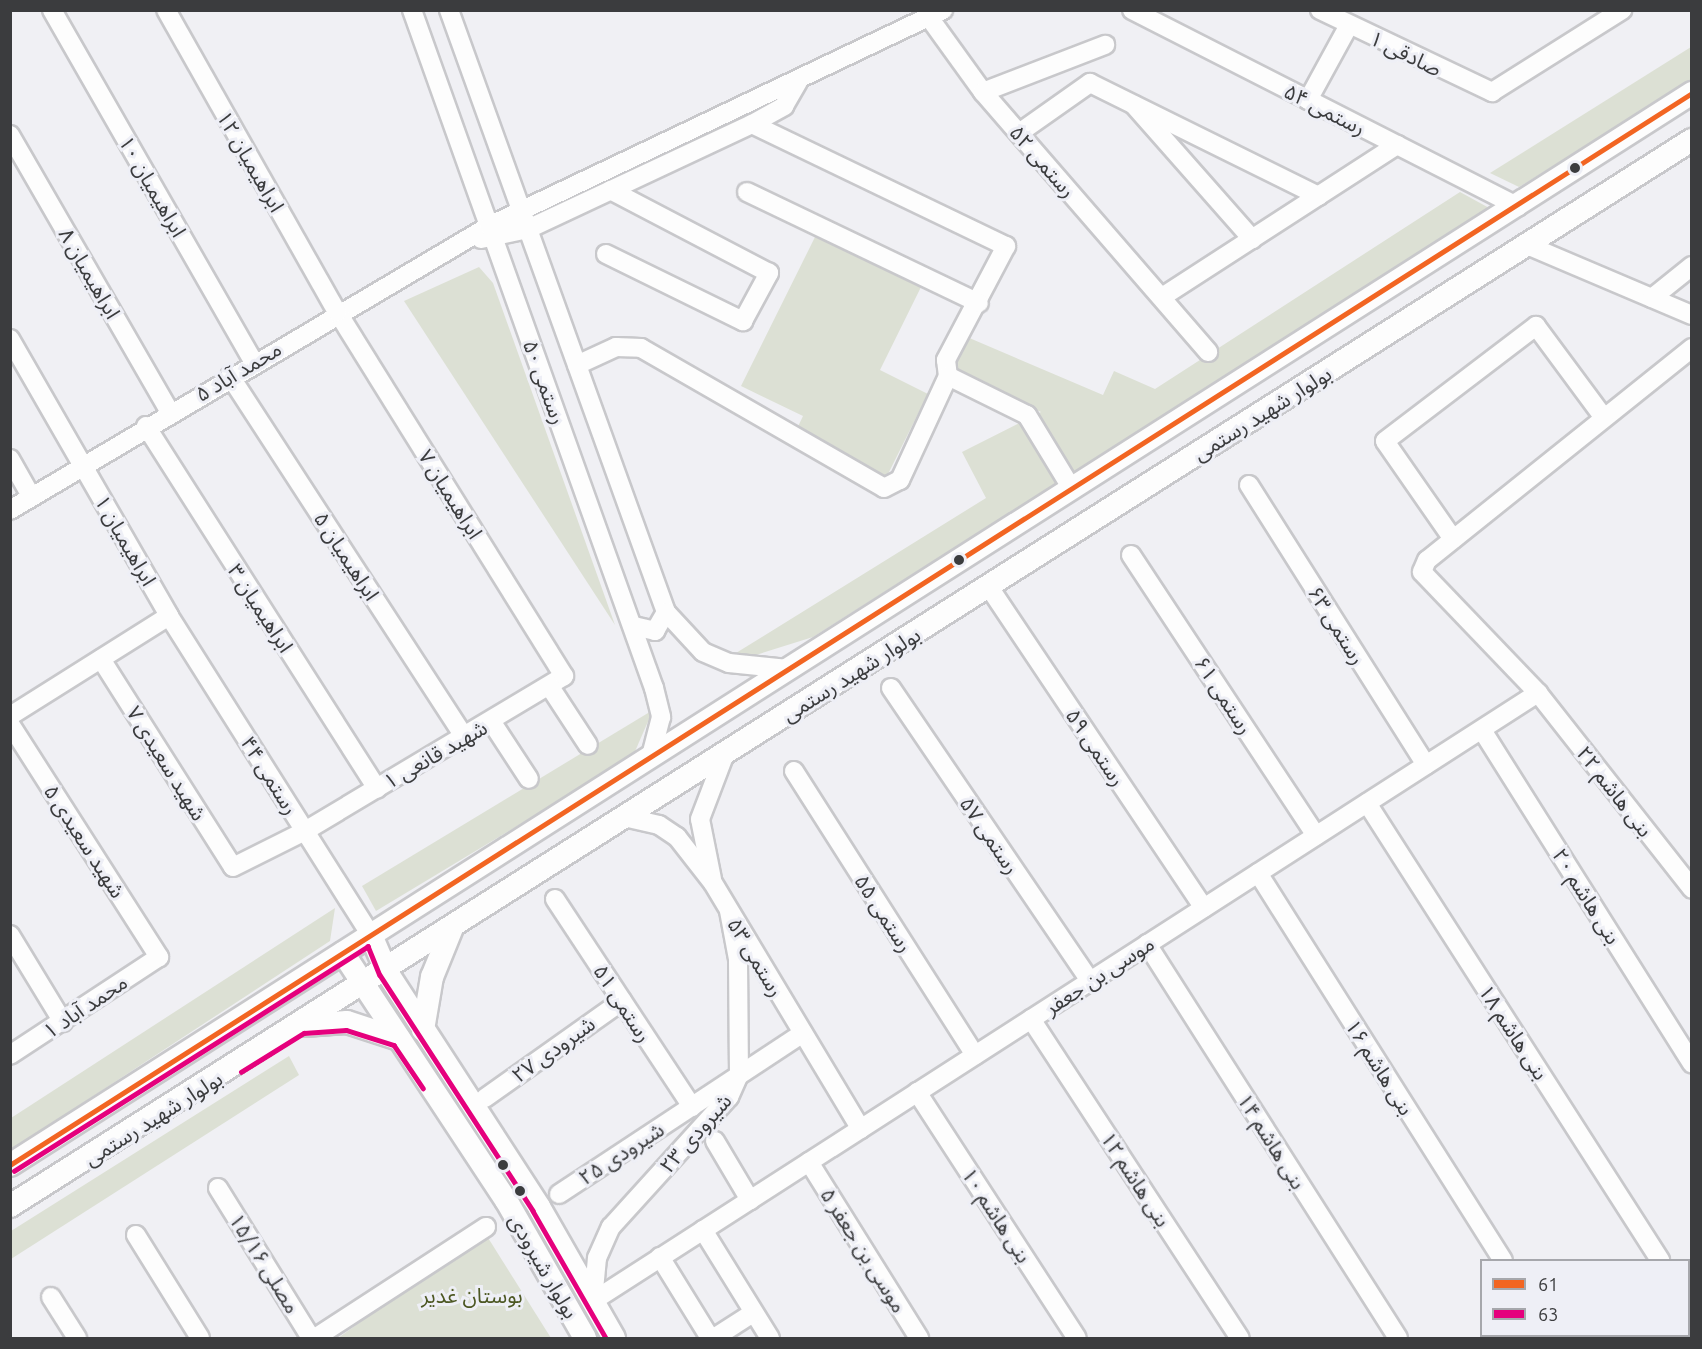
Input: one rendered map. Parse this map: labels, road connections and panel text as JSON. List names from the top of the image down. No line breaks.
{"streets":{"main road":["بولوار شهید رستمی","بولوار شیرودی"],"street":["صادقی ۱","رستمی ۵۴","ابراهیمیان ۱۲","رستمی ۵۲","ابراهیمیان ۱۰","ابراهیمیان ۸","محمد آباد ۵","رستمی ۵۰","ابراهیمیان ۷","ابراهیمیان ۱","ابراهیمیان ۵","ابراهیمیان ۳","رستمی ۶۳","رستمی ۶۱","رستمی ۵۹","شهید قانعی ۱","شهید سعیدی ۷","رستمی ۴۴","بنی هاشم ۲۲","رستمی ۵۷","شهید سعیدی ۵","بنی هاشم ۲۰","رستمی ۵۵","رستمی ۵۳","موسی بن جعفر","رستمی ۵۱","محمد آباد ۱","بنی هاشم ۱۸","شیرودی ۲۷","بنی هاشم ۱۶","شیرودی ۲۳","بنی هاشم ۱۴","شیرودی ۲۵","بنی هاشم ۱۲","بنی هاشم ۱۰","موسی بن جعفر ۵","مصلی ۱۵/۱۶"]},"crossings":[["رستمی ۵۴","بولوار شهید رستمی"],["ابراهیمیان ۱۲","محمد آباد ۵"],["ابراهیمیان ۱۲","ابراهیمیان ۷"],["ابراهیمیان ۱۰","محمد آباد ۵"],["ابراهیمیان ۸","محمد آباد ۵"],["محمد آباد ۵","رستمی ۵۰"],["محمد آباد ۵","ابراهیمیان ۷"],["محمد آباد ۵","ابراهیمیان ۱"],["محمد آباد ۵","ابراهیمیان ۵"],["محمد آباد ۵","ابراهیمیان ۳"],["رستمی ۵۰","بولوار شهید رستمی"],["بولوار شهید رستمی","رستمی ۵۹"],["بولوار شهید رستمی","رستمی ۴۴"],["بولوار شهید رستمی","رستمی ۵۳"],["بولوار شهید رستمی","بولوار شیرودی"],["ابراهیمیان ۷","شهید قانعی ۱"],["ابراهیمیان ۱","رستمی ۴۴"],["ابراهیمیان ۵","شهید قانعی ۱"],["ابراهیمیان ۳","شهید قانعی ۱"],["رستمی ۶۳","موسی بن جعفر"],["رستمی ۶۱","موسی بن جعفر"],["رستمی ۵۹","موسی بن جعفر"],["شهید قانعی ۱","شهید سعیدی ۷"],["شهید قانعی ۱","رستمی ۴۴"],["رستمی ۴۴","بولوار شیرودی"],["بنی هاشم ۲۲","موسی بن جعفر"],["رستمی ۵۷","موسی بن جعفر"],["شهید سعیدی ۵","محمد آباد ۱"],["بنی هاشم ۲۰","موسی بن جعفر"],["رستمی ۵۵","موسی بن جعفر"],["رستمی ۵۳","موسی بن جعفر"],["رستمی ۵۳","شیرودی ۲۳"],["رستمی ۵۳","شیرودی ۲۵"],["موسی بن جعفر","بنی هاشم ۱۸"],["موسی بن جعفر","بنی هاشم ۱۶"],["موسی بن جعفر","شیرودی ۲۳"],["موسی بن جعفر","بنی هاشم ۱۴"],["موسی بن جعفر","بنی هاشم ۱۲"],["موسی بن جعفر","بنی هاشم ۱۰"],["موسی بن جعفر","موسی بن جعفر ۵"],["موسی بن جعفر","بولوار شیرودی"],["رستمی ۵۱","شیرودی ۲۷"],["رستمی ۵۱","شیرودی ۲۵"],["شیرودی ۲۳","شیرودی ۲۵"],["شیرودی ۲۳","بولوار شیرودی"]],"parks":["بوستان غدیر"],"lines":["transit line 61","transit line 63"],"legend":["61","63"]}
